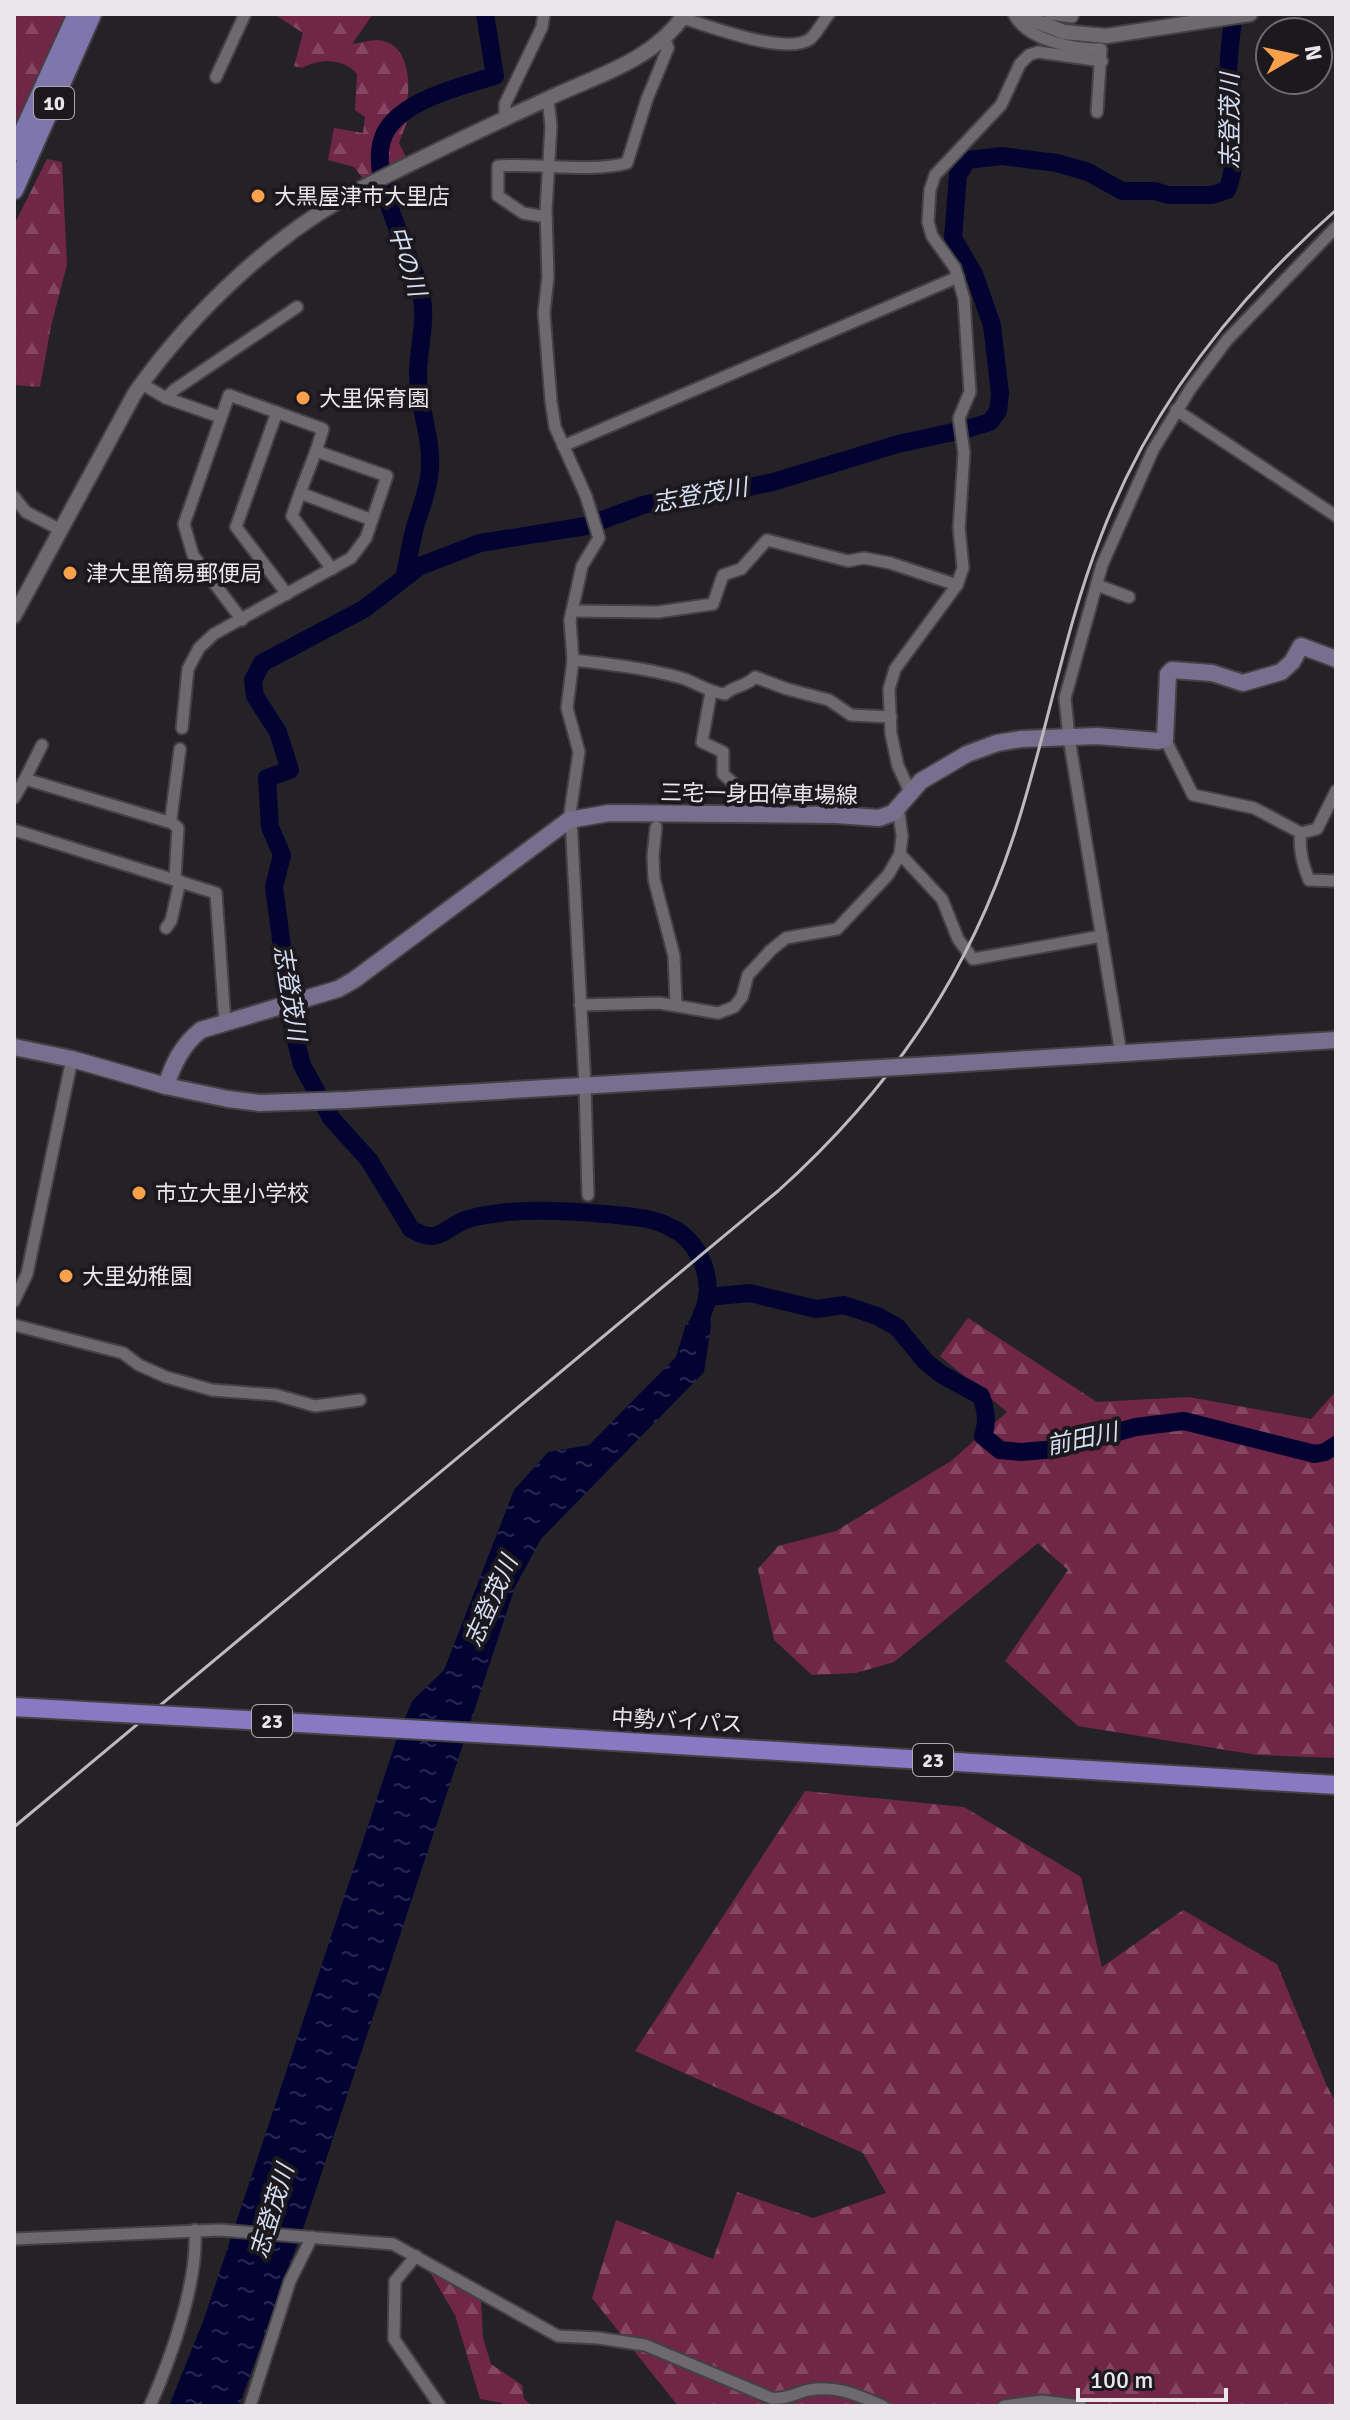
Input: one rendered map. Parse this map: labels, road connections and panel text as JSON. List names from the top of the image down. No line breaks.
{"streets":{"highway":["23","中勢バイパス"],"main road":["10","三宅一身田停車場線"]},"water":["志登茂川","中の川","前田川"],"places":["大黒屋津市大里店","大里保育園","津大里簡易郵便局","市立大里小学校","大里幼稚園"],"scale_bar":"100 m","north":"right"}
